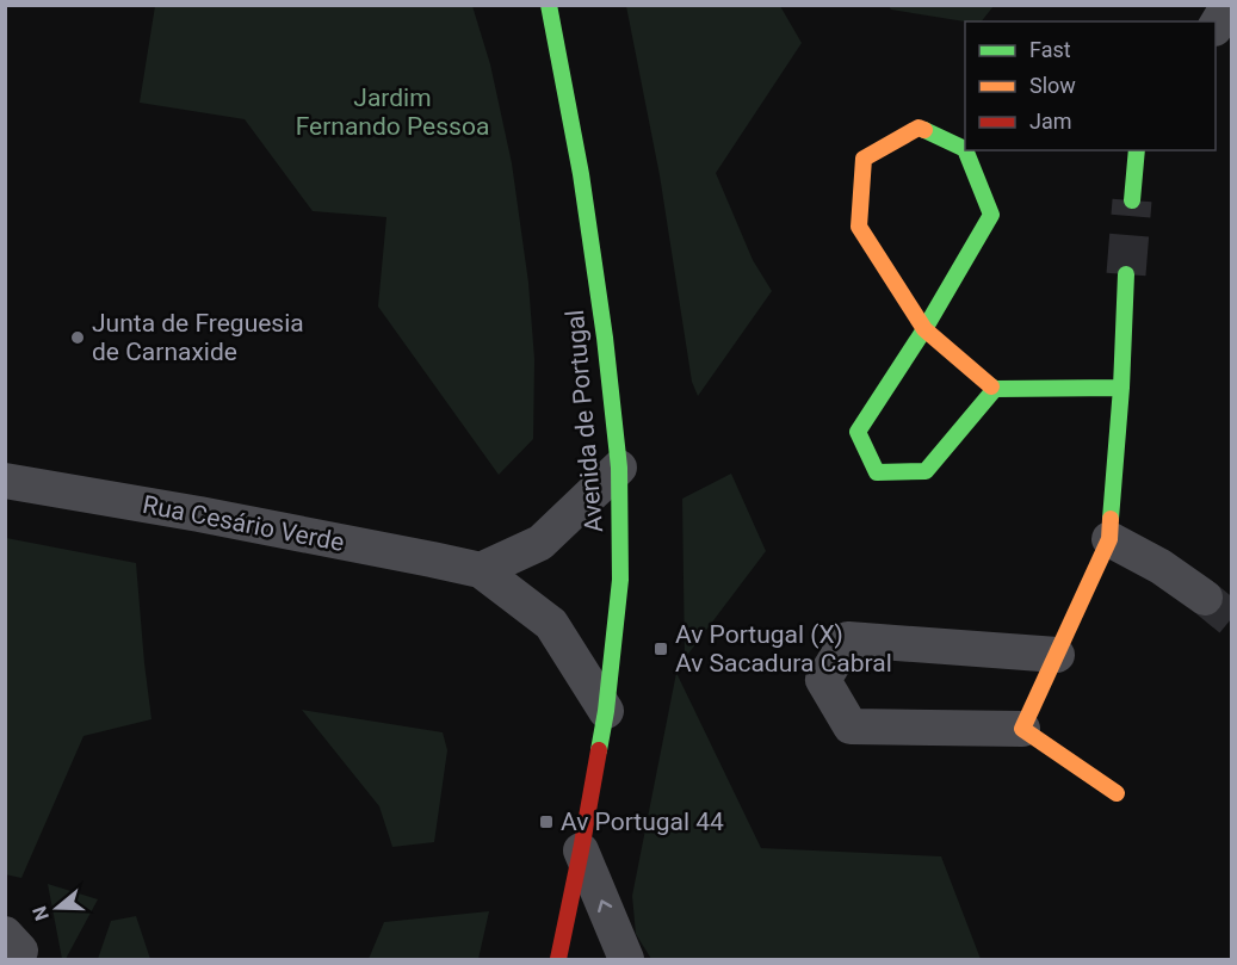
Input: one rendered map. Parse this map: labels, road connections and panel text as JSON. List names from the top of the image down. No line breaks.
{"streets":{"street":["Avenida de Portugal","Rua Cesário Verde"]},"crossings":[["Avenida de Portugal","Rua Cesário Verde"]],"parks":["Jardim Fernando Pessoa"],"places":{"other":["Junta de Freguesia de Carnaxide"],"transit":["Av Portugal (X) Av Sacadura Cabral","Av Portugal 44"]},"legend":["Fast","Slow","Jam"],"north":"left"}
